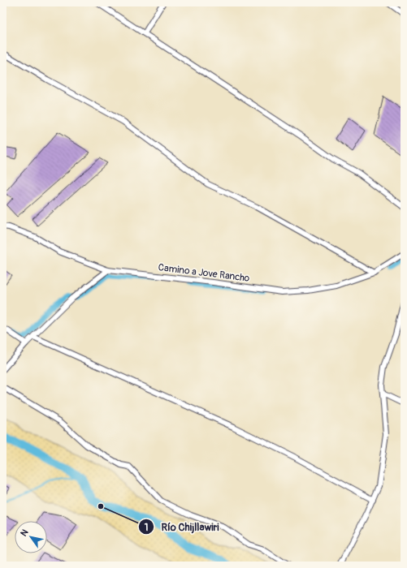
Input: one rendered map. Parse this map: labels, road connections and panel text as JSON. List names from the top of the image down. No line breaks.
{"streets":{"street":["Camino a Jove Rancho"]},"places":["Río Chijllawiri"],"north":"top left"}
